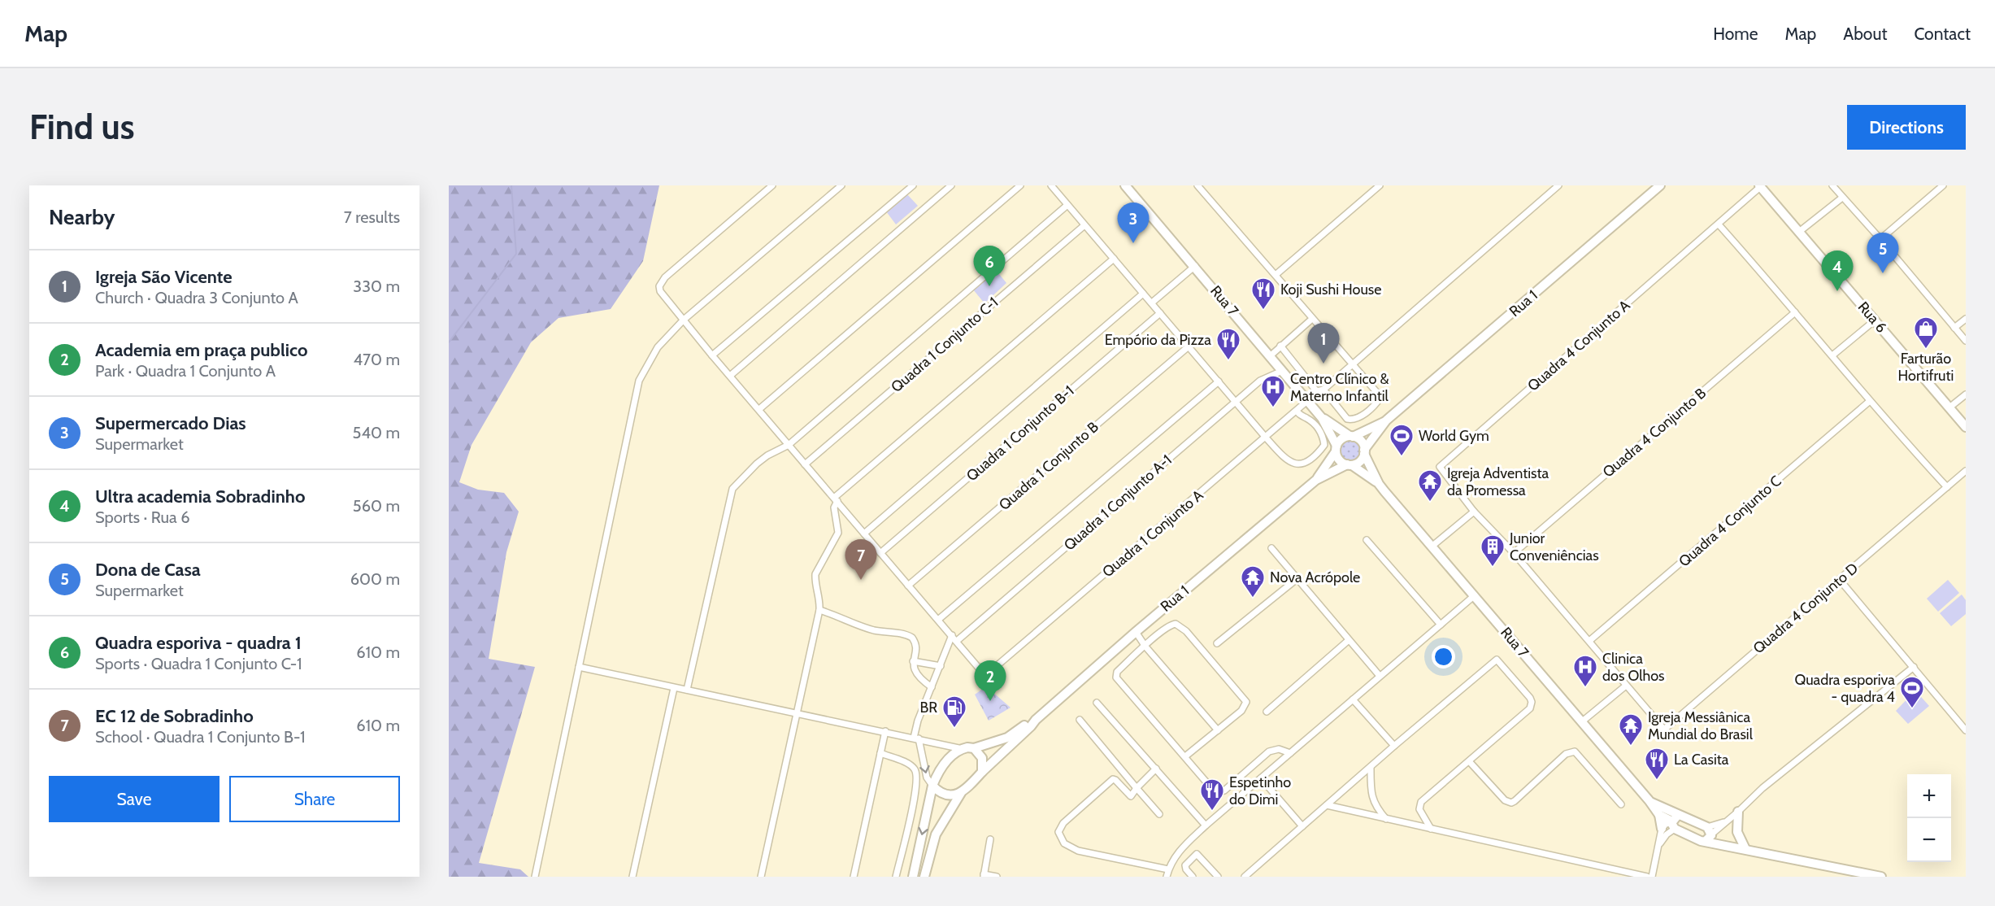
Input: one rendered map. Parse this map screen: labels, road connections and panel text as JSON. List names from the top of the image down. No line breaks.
{"streets":{"main road":["Rua 7","Rua 1","Rua 6"],"street":["Quadra 1 Conjunto C-1","Quadra 4 Conjunto A","Quadra 4 Conjunto B","Quadra 1 Conjunto B-1","Quadra 1 Conjunto B","Quadra 1 Conjunto A-1","Quadra 4 Conjunto C","Quadra 1 Conjunto A","Quadra 4 Conjunto D"]},"crossings":[["Rua 7","Rua 1"],["Rua 7","Quadra 1 Conjunto A-1"],["Rua 7","Quadra 1 Conjunto A"],["Rua 6","Quadra 4 Conjunto A"],["Quadra 1 Conjunto A-1","Quadra 1 Conjunto A"]],"places":{"restaurant":["Koji Sushi House","Empório da Pizza","La Casita","Espetinho do Dimi"],"shop":["Farturão Hortifruti"],"hospital":["Centro Clínico & Materno Infantil","Clinica dos Olhos"],"sports":["World Gym","Quadra esporiva - quadra 4"],"temple":["Igreja Adventista da Promessa","Nova Acrópole","Igreja Messiânica Mundial do Brasil"],"building":["Junior Conveniências"],"fuel station":["BR"]},"page":{"header":"Map","nav":["Home","Map","About","Contact"],"buttons":["Directions",["Save","Share"]],"title":"Find us","heading":["Nearby","7 results"],"pins":["3","5","6","4","1","7","2"],"list":[{"mark":"1","name":"Igreja São Vicente","note":"Church · Quadra 3 Conjunto A","value":"330 m"},{"mark":"2","name":"Academia em praça publico","note":"Park · Quadra 1 Conjunto A","value":"470 m"},{"mark":"3","name":"Supermercado Dias","note":"Supermarket","value":"540 m"},{"mark":"4","name":"Ultra academia Sobradinho","note":"Sports · Rua 6","value":"560 m"},{"mark":"5","name":"Dona de Casa","note":"Supermarket","value":"600 m"},{"mark":"6","name":"Quadra esporiva - quadra 1","note":"Sports · Quadra 1 Conjunto C-1","value":"610 m"},{"mark":"7","name":"EC 12 de Sobradinho","note":"School · Quadra 1 Conjunto B-1","value":"610 m"}],"map_buttons":["+","−"]}}
